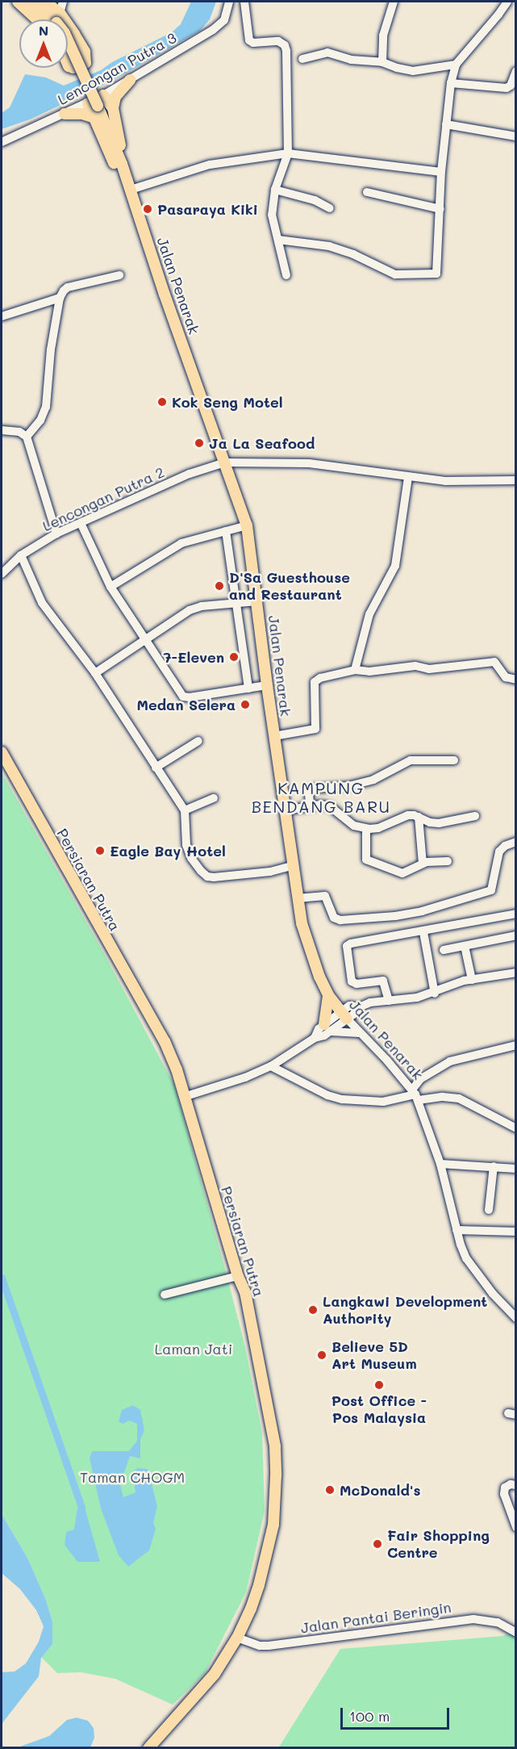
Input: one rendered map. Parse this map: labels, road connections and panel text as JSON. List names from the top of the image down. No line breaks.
{"streets":{"main road":["Jalan Penarak","Persiaran Putra"],"street":["Lencongan Putra 3","Lencongan Putra 2","Jalan Pantai Beringin"]},"crossings":[["Lencongan Putra 3","Jalan Penarak"],["Jalan Penarak","Lencongan Putra 2"],["Persiaran Putra","Jalan Pantai Beringin"]],"districts":["KAMPUNG BENDANG BARU"],"parks":["Laman Jati","Taman CHOGM"],"places":["Pasaraya Kiki","Kok Seng Motel","Ja La Seafood","D'Sa Guesthouse and Restaurant","7-Eleven","Medan Selera","Eagle Bay Hotel","Langkawi Development Authority","Believe 5D Art Museum","Post Office - Pos Malaysia","McDonald's","Fair Shopping Centre"],"scale_bar":"100 m","north":"top"}
